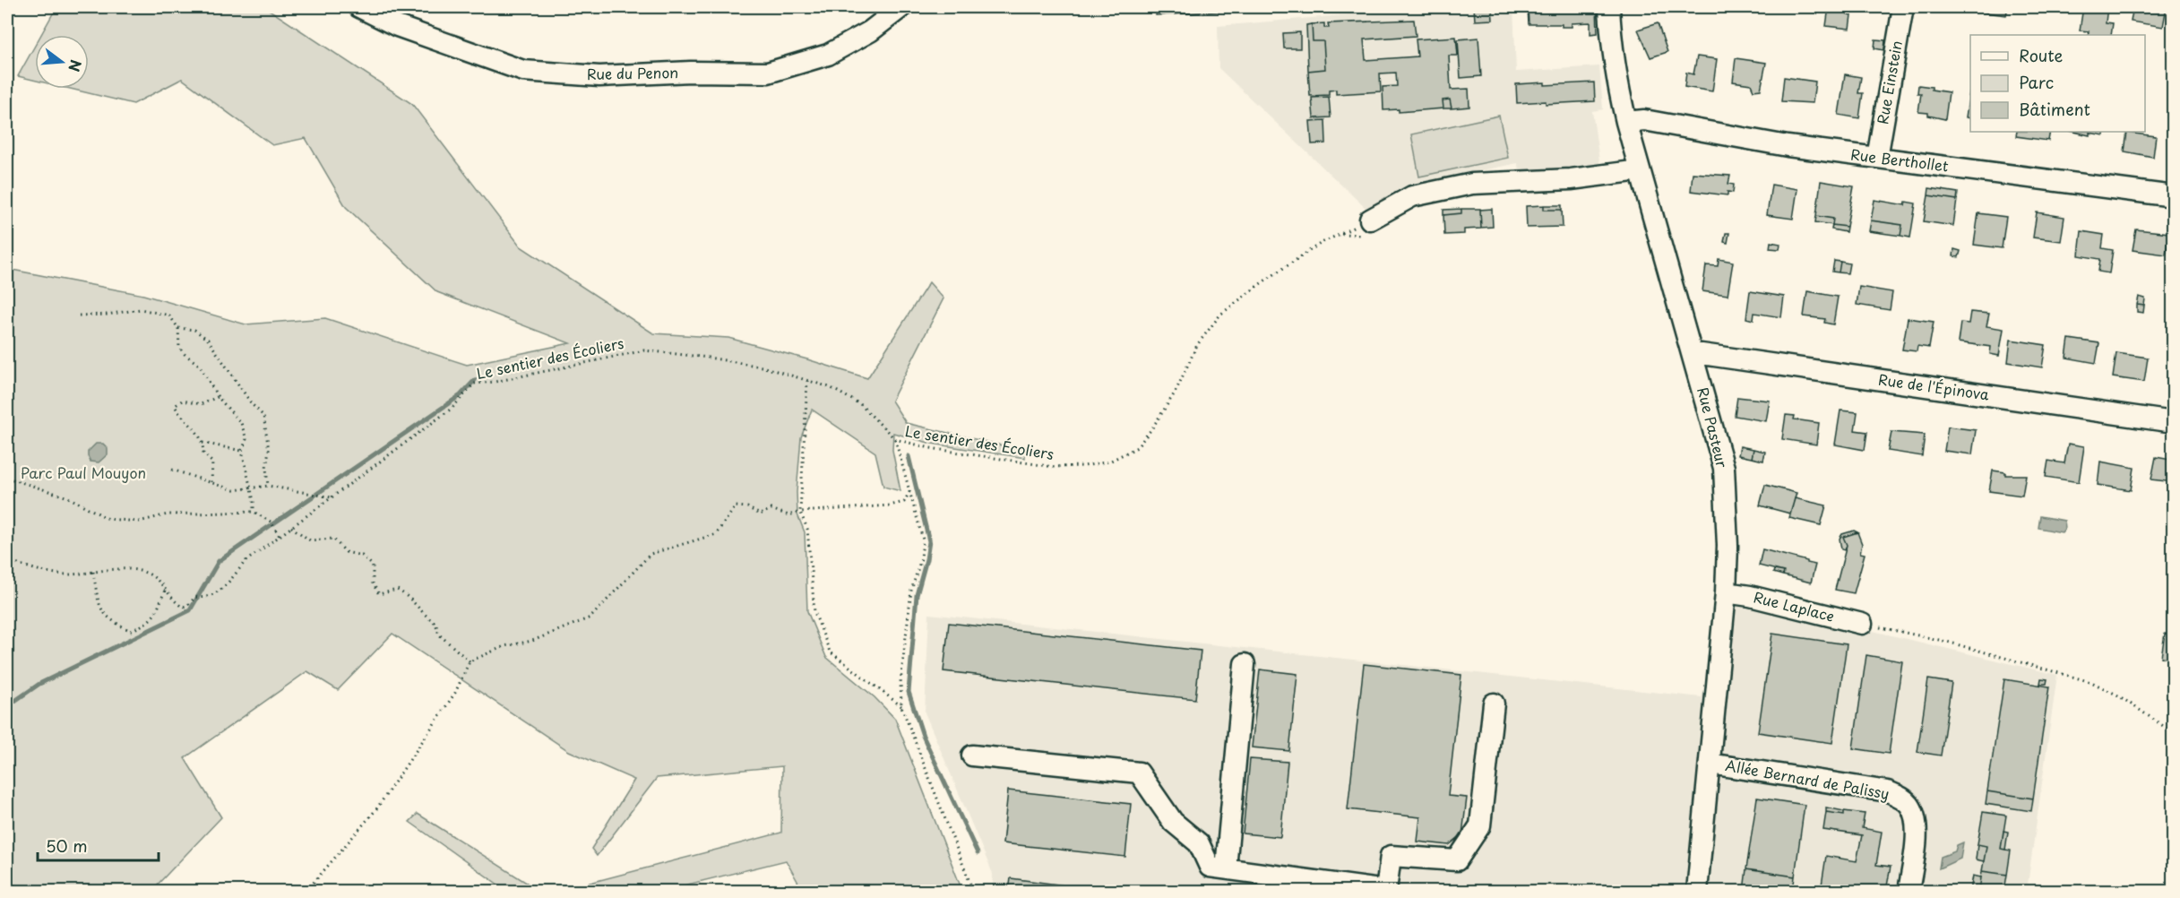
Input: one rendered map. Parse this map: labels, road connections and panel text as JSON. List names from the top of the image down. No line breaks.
{"streets":{"street":["Rue du Penon","Rue Einstein","Rue Berthollet","Rue de l'Épinova","Rue Pasteur","Rue Laplace","Allée Bernard de Palissy"],"path":["Le sentier des Écoliers"]},"crossings":[["Rue Einstein","Rue Berthollet"],["Rue Berthollet","Rue Pasteur"],["Rue de l'Épinova","Rue Pasteur"],["Rue Pasteur","Rue Laplace"],["Rue Pasteur","Allée Bernard de Palissy"]],"parks":["Parc Paul Mouyon"],"legend":["Route","Parc","Bâtiment"],"scale_bar":"50 m","north":"right"}
